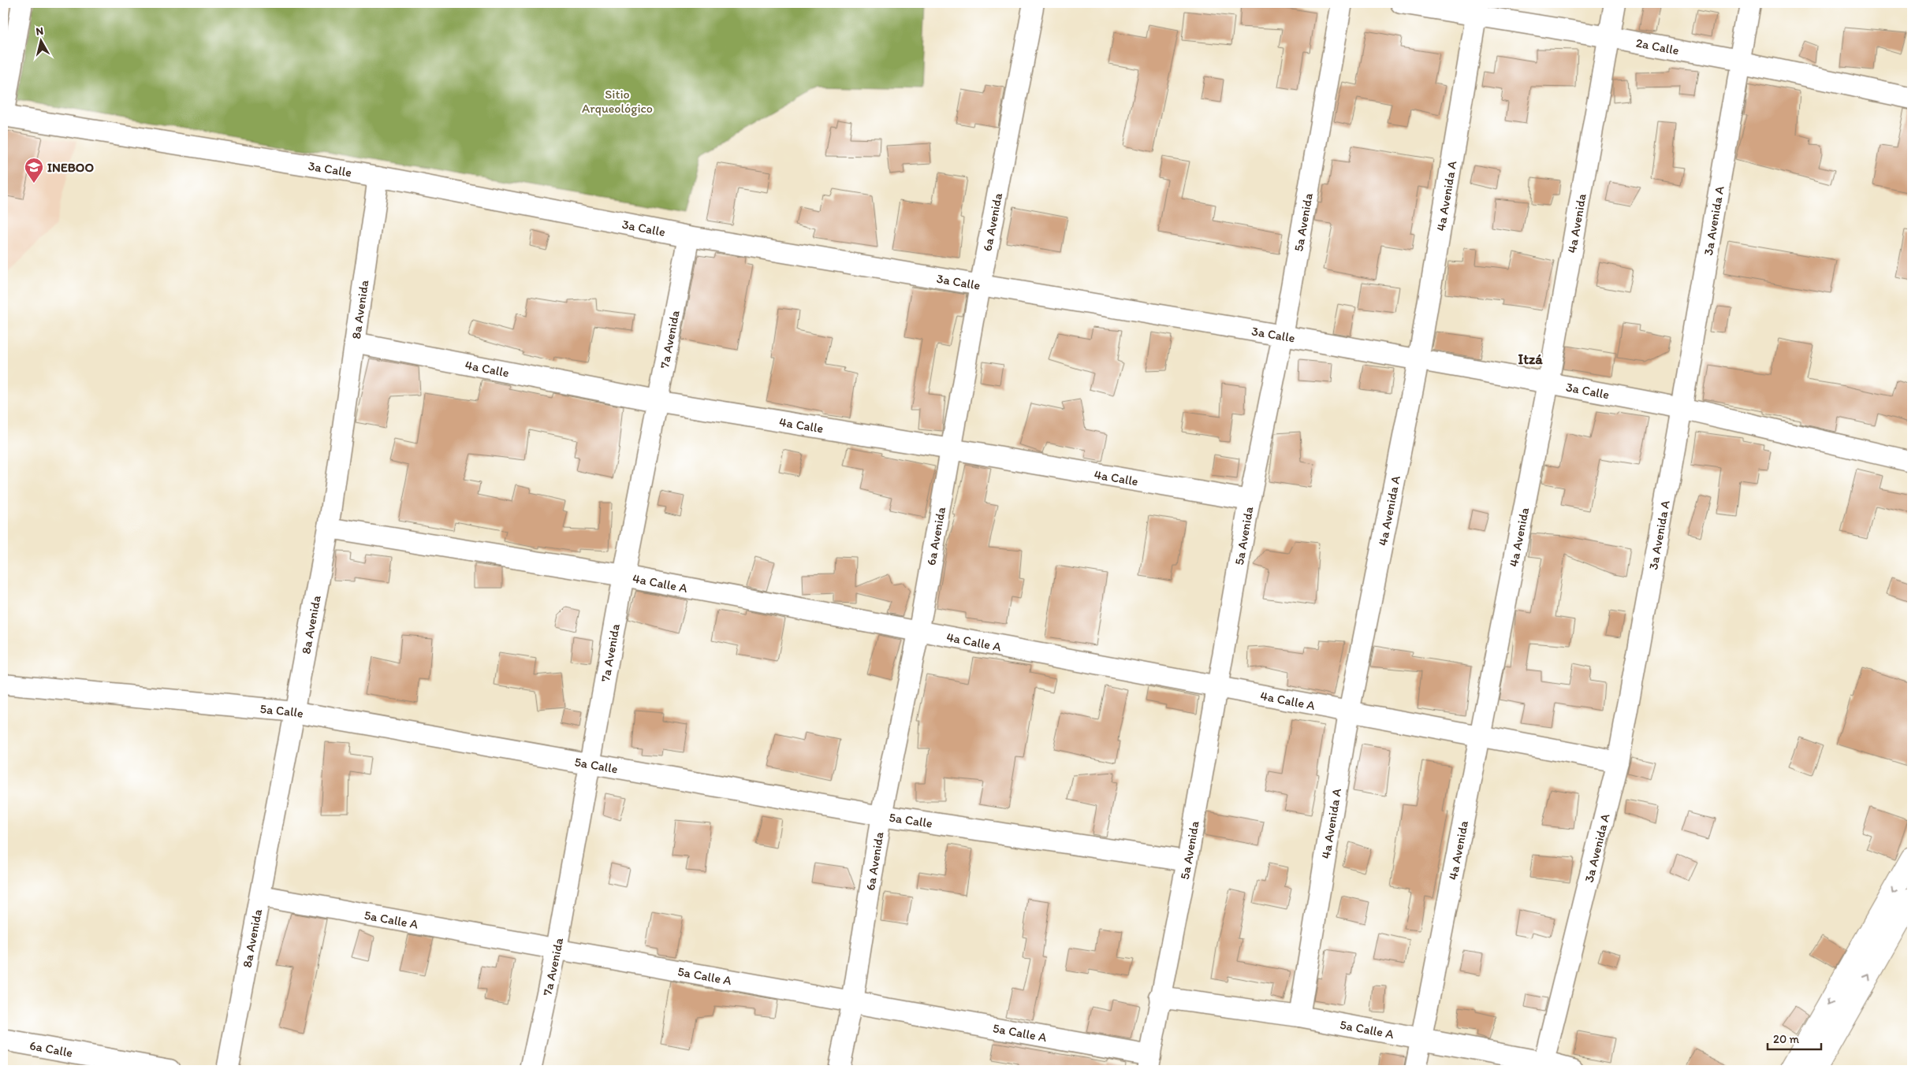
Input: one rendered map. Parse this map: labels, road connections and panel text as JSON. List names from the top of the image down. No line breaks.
{"streets":{"street":["2a Calle","3a Calle","4a Avenida A","3a Avenida A","6a Avenida","5a Avenida","4a Avenida","8a Avenida","7a Avenida","4a Calle","4a Calle A","5a Calle","5a Calle A","6a Calle"]},"crossings":[["2a Calle","4a Avenida A"],["2a Calle","3a Avenida A"],["2a Calle","4a Avenida"],["3a Calle","4a Avenida A"],["3a Calle","3a Avenida A"],["3a Calle","6a Avenida"],["3a Calle","5a Avenida"],["3a Calle","4a Avenida"],["3a Calle","8a Avenida"],["3a Calle","7a Avenida"],["4a Avenida A","4a Calle A"],["4a Avenida A","5a Calle A"],["3a Avenida A","4a Calle A"],["3a Avenida A","5a Calle A"],["6a Avenida","4a Calle"],["6a Avenida","4a Calle A"],["6a Avenida","5a Calle"],["6a Avenida","5a Calle A"],["5a Avenida","4a Calle"],["5a Avenida","4a Calle A"],["5a Avenida","5a Calle"],["5a Avenida","5a Calle A"],["4a Avenida","4a Calle A"],["4a Avenida","5a Calle A"],["8a Avenida","4a Calle"],["8a Avenida","4a Calle A"],["8a Avenida","5a Calle"],["8a Avenida","5a Calle A"],["7a Avenida","4a Calle"],["7a Avenida","4a Calle A"],["7a Avenida","5a Calle"],["7a Avenida","5a Calle A"]],"districts":["Itzá"],"parks":["Sitio Arqueológico"],"places":{"school or university":["INEBOO"]},"scale_bar":"20 m","north":"top"}
